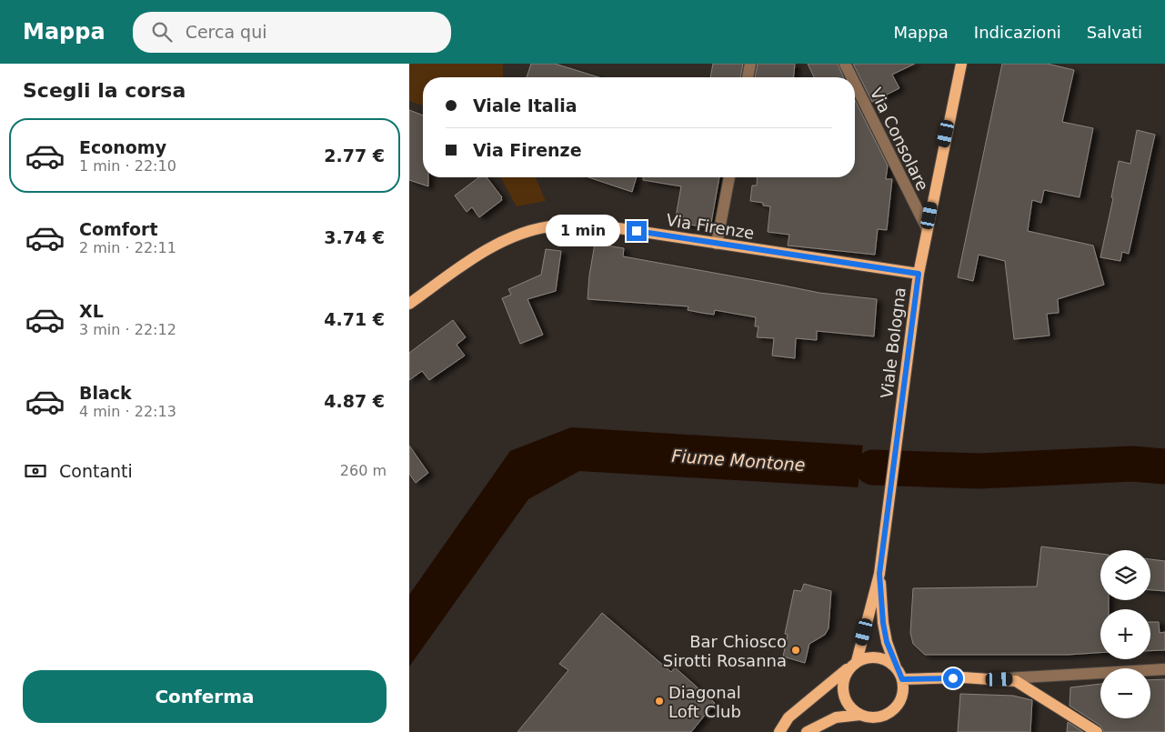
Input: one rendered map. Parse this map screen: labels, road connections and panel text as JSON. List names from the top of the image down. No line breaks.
{"streets":{"main road":["Via Firenze","Viale Bologna"],"street":["Via Consolare"]},"crossings":[["Via Consolare","Viale Bologna"],["Via Firenze","Viale Bologna"]],"water":["Fiume Montone"],"places":["Bar Chiosco Sirotti Rosanna","Diagonal Loft Club"],"page":{"header":"Mappa","search":"Cerca qui","nav":["Mappa","Indicazioni","Salvati"],"heading":"Scegli la corsa","banner":["Viale Italia","Via Firenze"],"list":[{"name":"Economy","note":"1 min · 22:10","value":"2.77 €"},{"name":"Comfort","note":"2 min · 22:11","value":"3.74 €"},{"name":"XL","note":"3 min · 22:12","value":"4.71 €"},{"name":"Black","note":"4 min · 22:13","value":"4.87 €"}],"bubble":"1 min","pay":["Contanti","260 m"],"map_buttons":["+","−"],"buttons":"Conferma"}}
